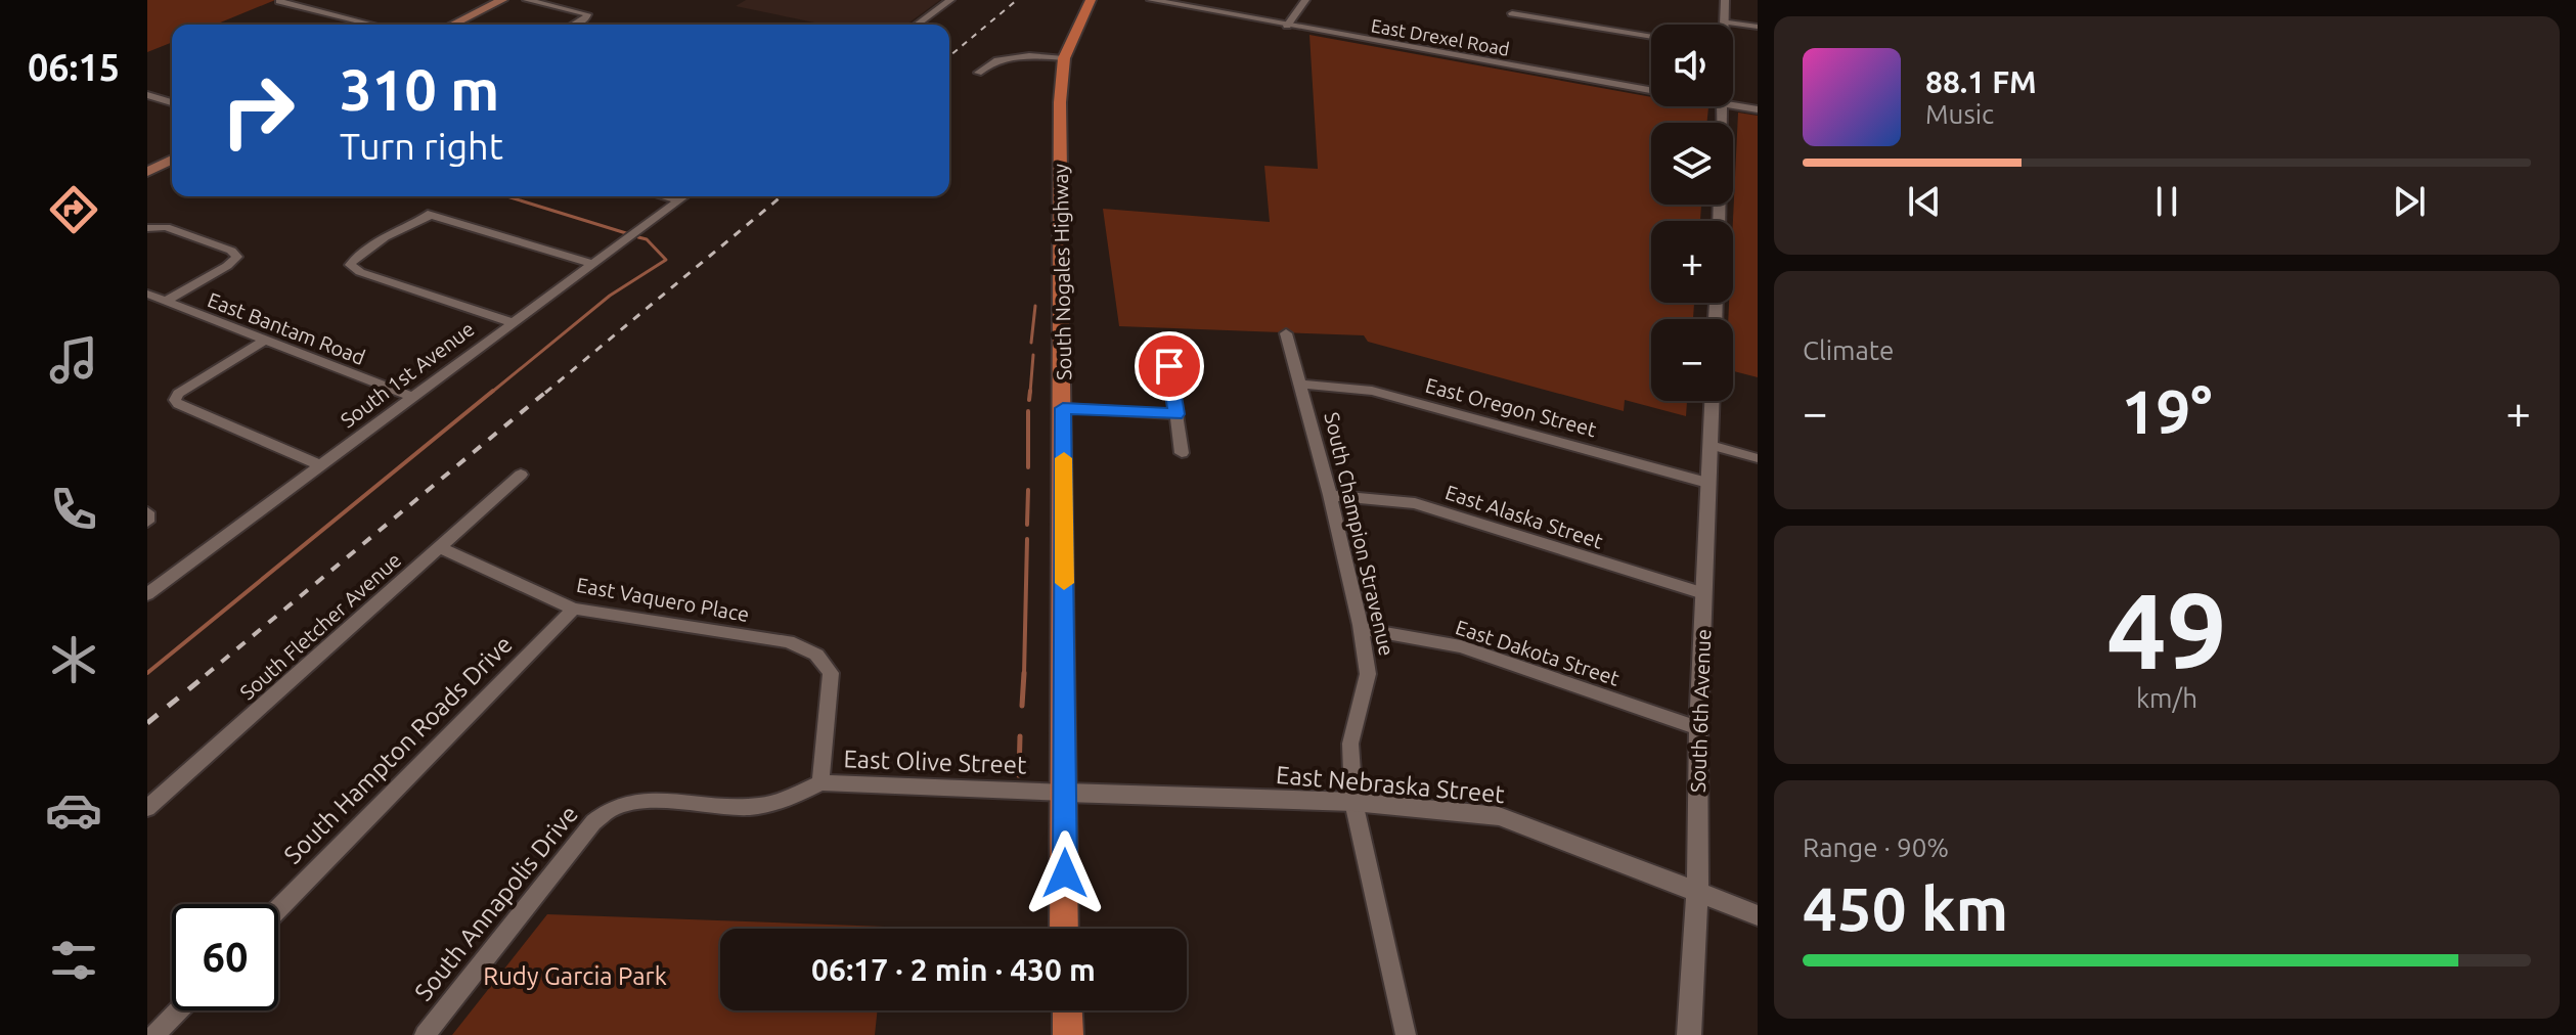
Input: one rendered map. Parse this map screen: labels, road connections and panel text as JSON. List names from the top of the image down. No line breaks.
{"streets":{"main road":["South Nogales Highway"],"street":["East Drexel Road","East Bantam Road","South 1st Avenue","East Oregon Street","East Alaska Street","South Champion Stravenue","East Vaquero Place","South Fletcher Avenue","East Dakota Street","South 6th Avenue","South Hampton Roads Drive","East Olive Street","East Nebraska Street","South Annapolis Drive"]},"crossings":[["South Nogales Highway","East Olive Street"],["South Nogales Highway","East Nebraska Street"],["East Bantam Road","South 1st Avenue"],["East Oregon Street","South Champion Stravenue"],["East Oregon Street","South 6th Avenue"],["East Alaska Street","South Champion Stravenue"],["East Alaska Street","South 6th Avenue"],["South Champion Stravenue","East Dakota Street"],["South Champion Stravenue","East Nebraska Street"],["East Vaquero Place","South Fletcher Avenue"],["East Vaquero Place","South Hampton Roads Drive"],["East Vaquero Place","East Olive Street"],["East Dakota Street","South 6th Avenue"],["South 6th Avenue","East Nebraska Street"],["East Olive Street","East Nebraska Street"],["East Olive Street","South Annapolis Drive"]],"parks":["Rudy Garcia Park"],"page":{"tabs":"06:15","map_buttons":["+","−"],"turn":["310 m","Turn right"],"song":["88.1 FM","Music"],"tile":["Climate",["49","km/h"],["Range · 90%","450 km"]],"heat":["−","19°","+"],"limit":"60","trip":"06:17 · 2 min · 430 m"}}
